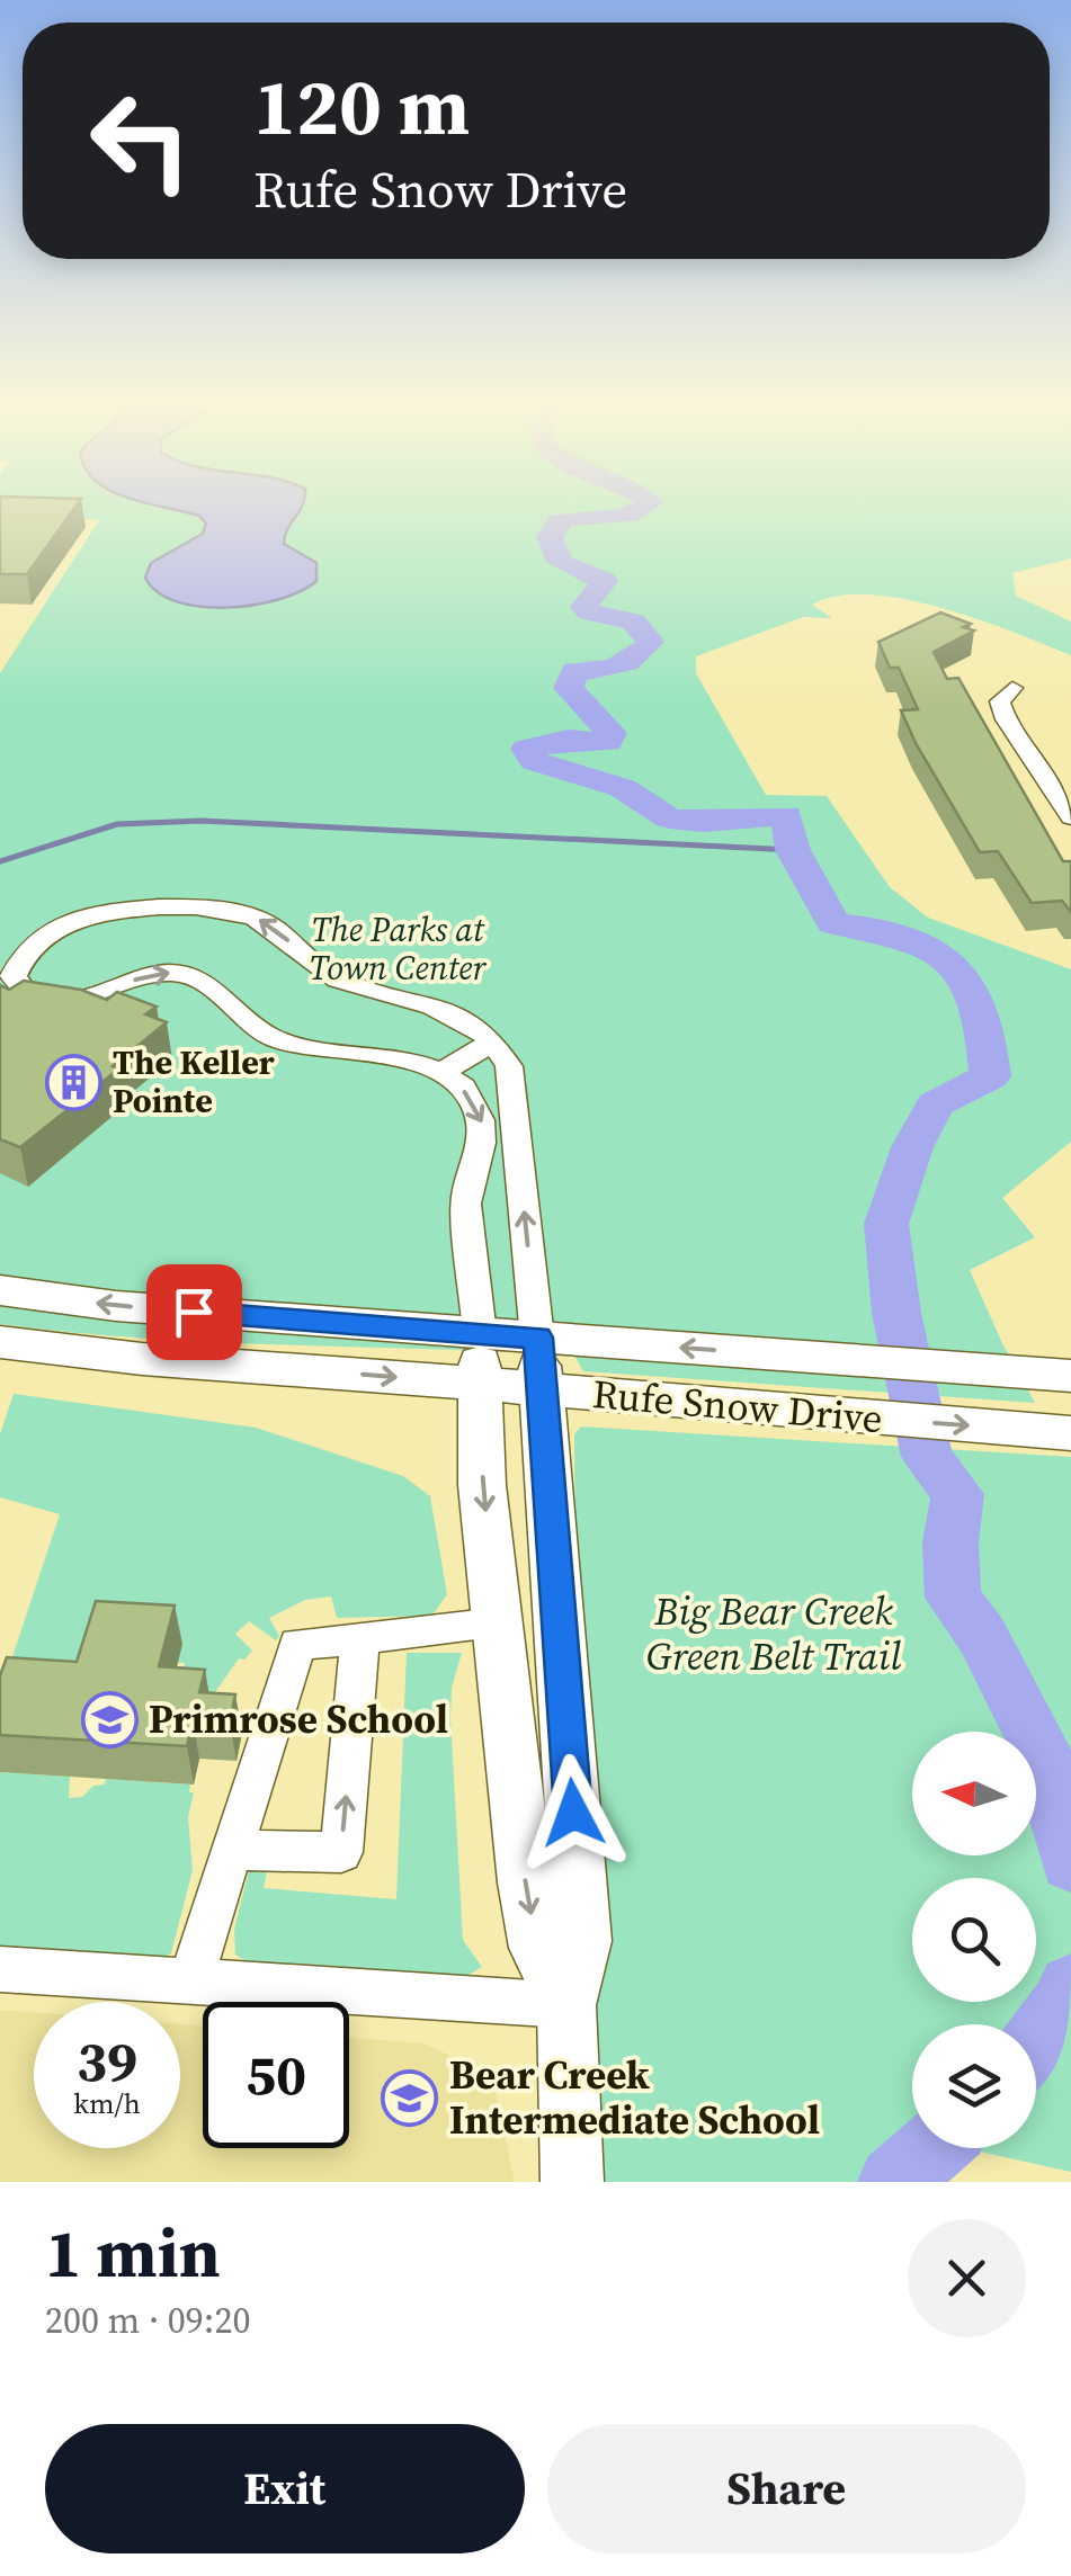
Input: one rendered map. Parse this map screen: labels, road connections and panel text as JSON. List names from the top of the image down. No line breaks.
{"streets":{"main road":["Rufe Snow Drive"]},"parks":["The Parks at Town Center","Big Bear Creek Green Belt Trail"],"places":{"building":["The Keller Pointe"],"school or university":["Primrose School","Bear Creek Intermediate School"]},"north":"left","page":{"turn":["120 m","Rufe Snow Drive"],"speed":"39 km/h","limit":"50","heading":["1 min","200 m · 09:20"],"buttons":["Exit","Share"]}}
